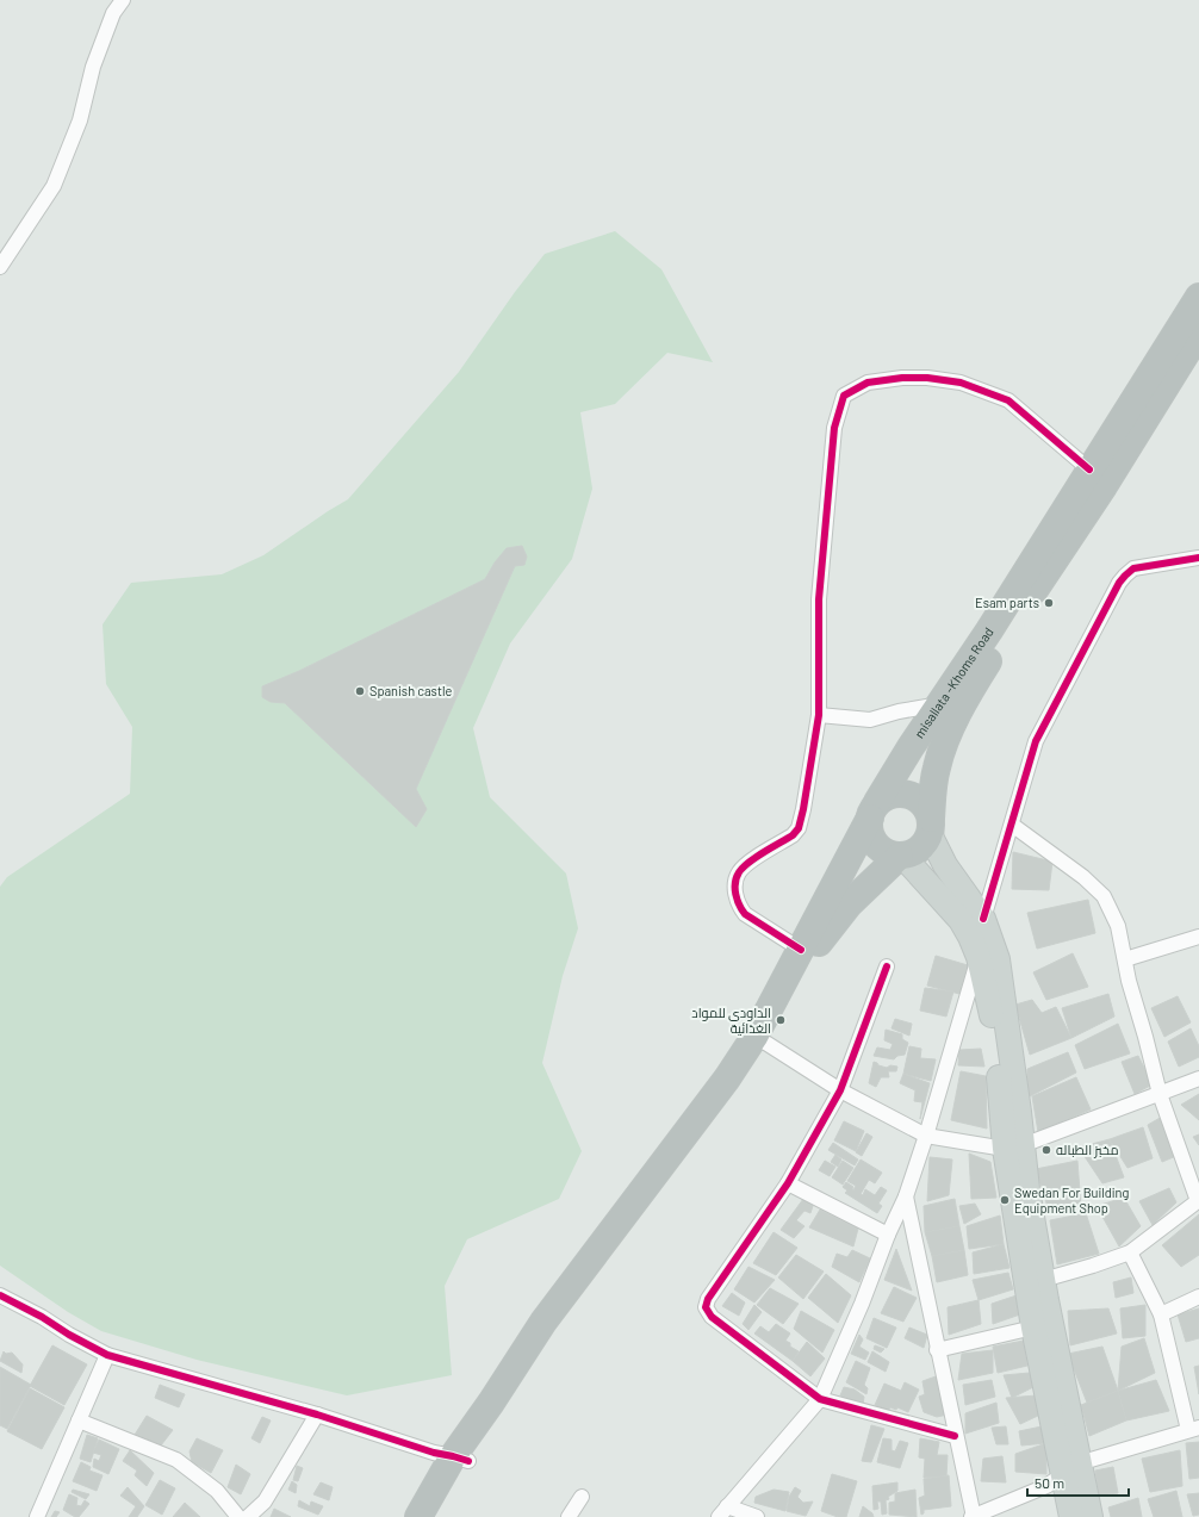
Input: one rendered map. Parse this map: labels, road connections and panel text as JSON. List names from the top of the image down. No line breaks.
{"streets":{"highway":["misallata -Khoms Road"]},"places":["Esam parts","Spanish castle","الداودي للمواد الغذائية","مخبز الطباله","Swedan For Building Equipment Shop"],"scale_bar":"50 m"}
